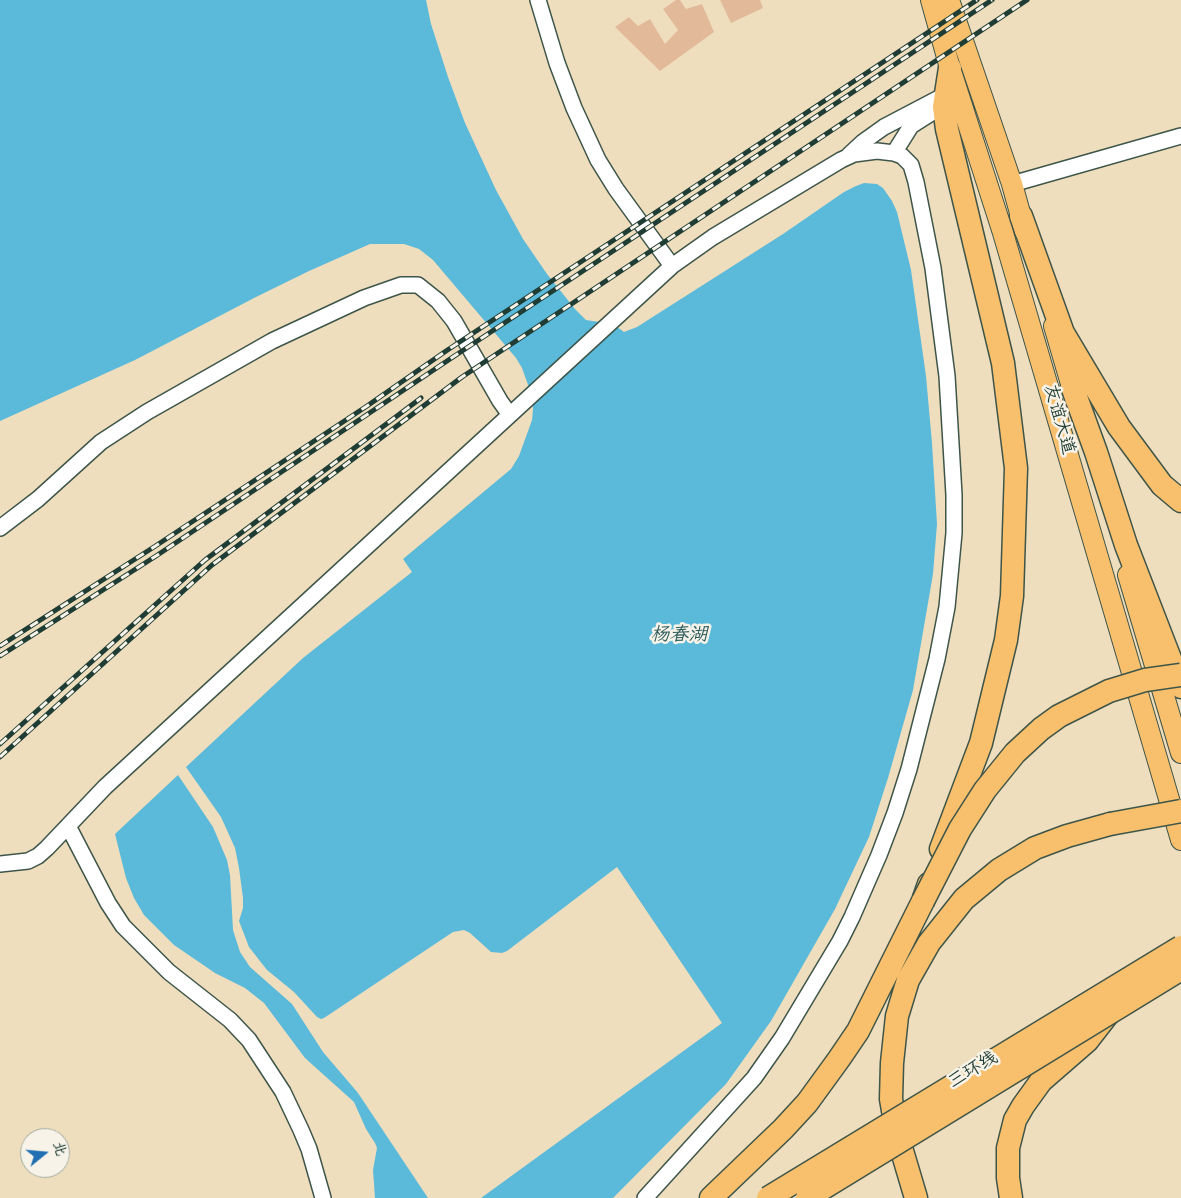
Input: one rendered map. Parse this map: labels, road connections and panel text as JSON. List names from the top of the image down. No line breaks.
{"streets":{"highway":["三环线"],"main road":["友谊大道"]},"water":["杨春湖"],"north":"right"}
